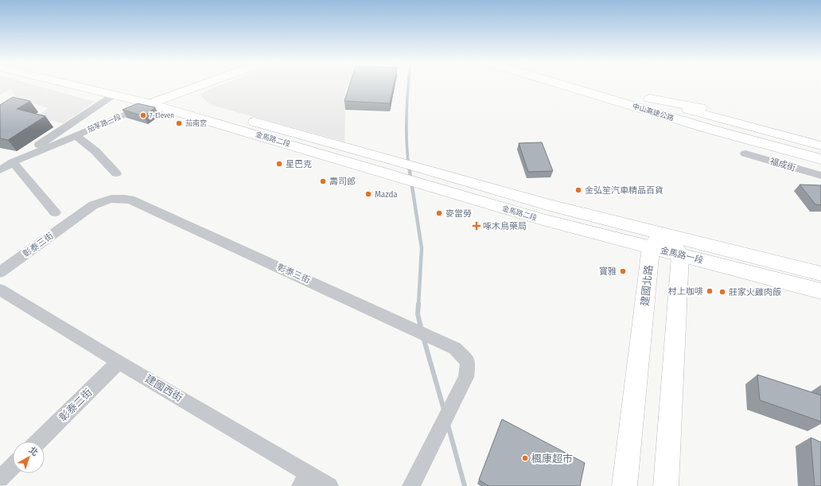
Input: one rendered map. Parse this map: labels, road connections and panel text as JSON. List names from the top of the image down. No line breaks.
{"streets":{"main road":["中山高速公路","茄苳路一段","金馬路二段","金馬路一段","建國北路"],"street":["福成街","彰泰三街","建國西街","彰泰二街"]},"crossings":[["茄苳路一段","金馬路二段"],["金馬路二段","金馬路一段"],["金馬路一段","建國北路"],["建國西街","彰泰二街"]],"places":{"other":["7-Eleven","茄南宮","星巴克","壽司郎","金弘笙汽車精品百貨","Mazda","麥當勞","寶雅","村上咖啡","莊家火雞肉飯","楓康超市"],"health":["啄木鳥藥局"]},"north":"top right"}
